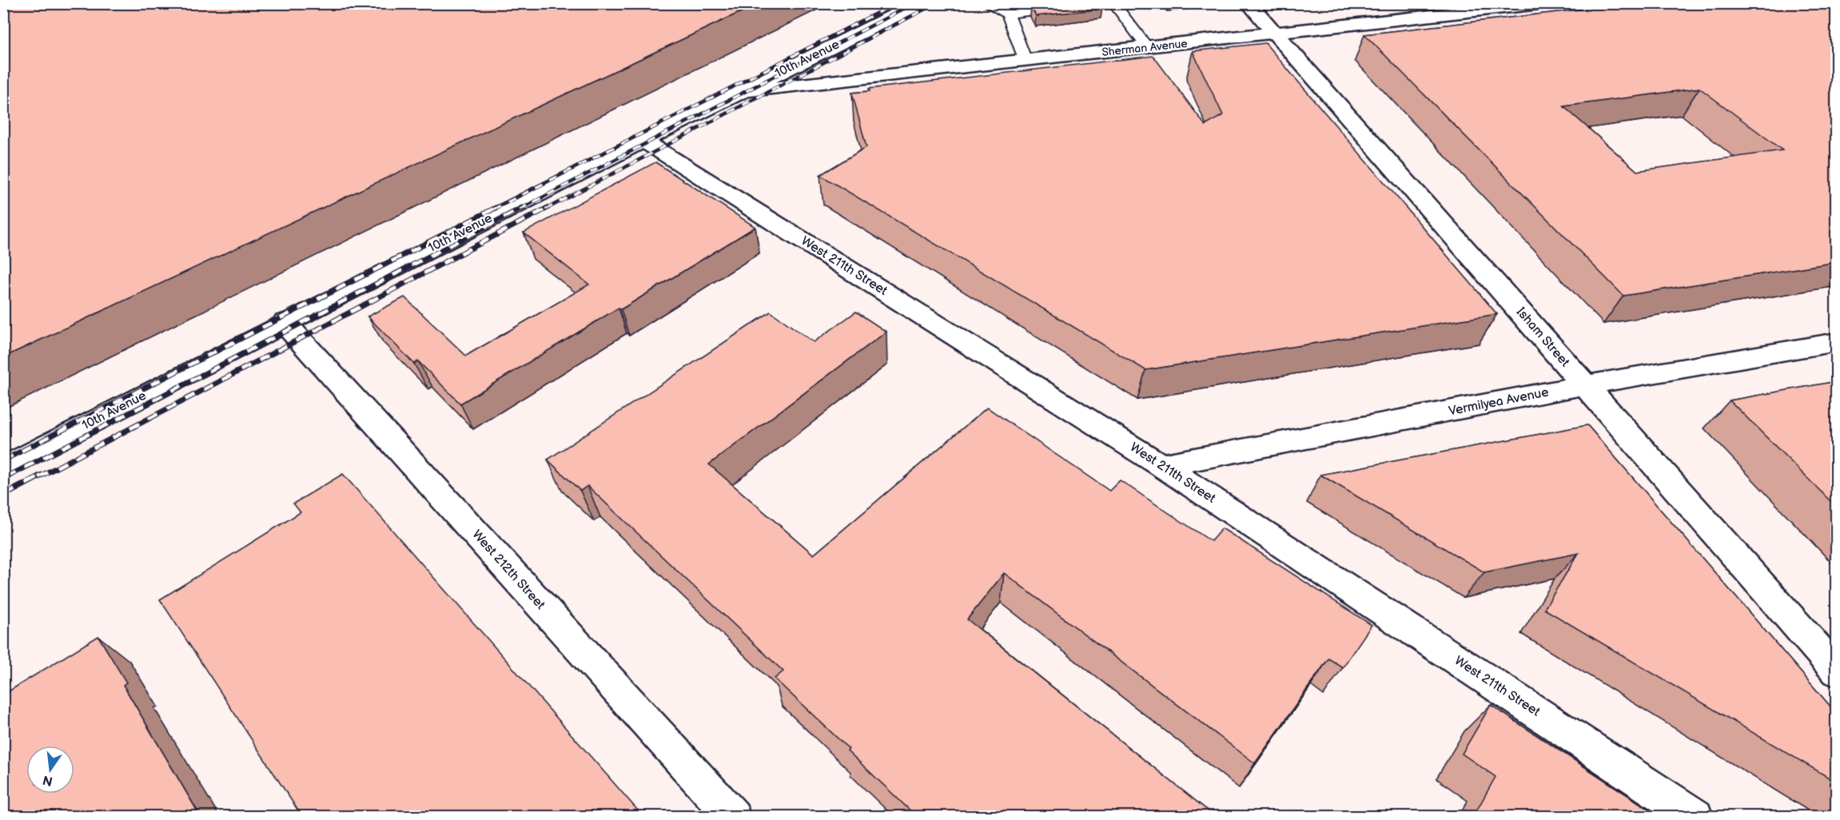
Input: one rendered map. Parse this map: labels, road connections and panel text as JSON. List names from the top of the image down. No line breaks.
{"streets":{"street":["Sherman Avenue","10th Avenue","West 211th Street","Isham Street","Vermilyea Avenue","West 212th Street"]},"crossings":[["Sherman Avenue","10th Avenue"],["Sherman Avenue","Isham Street"],["10th Avenue","West 211th Street"],["10th Avenue","West 212th Street"],["West 211th Street","Vermilyea Avenue"],["Isham Street","Vermilyea Avenue"]],"north":"bottom"}
